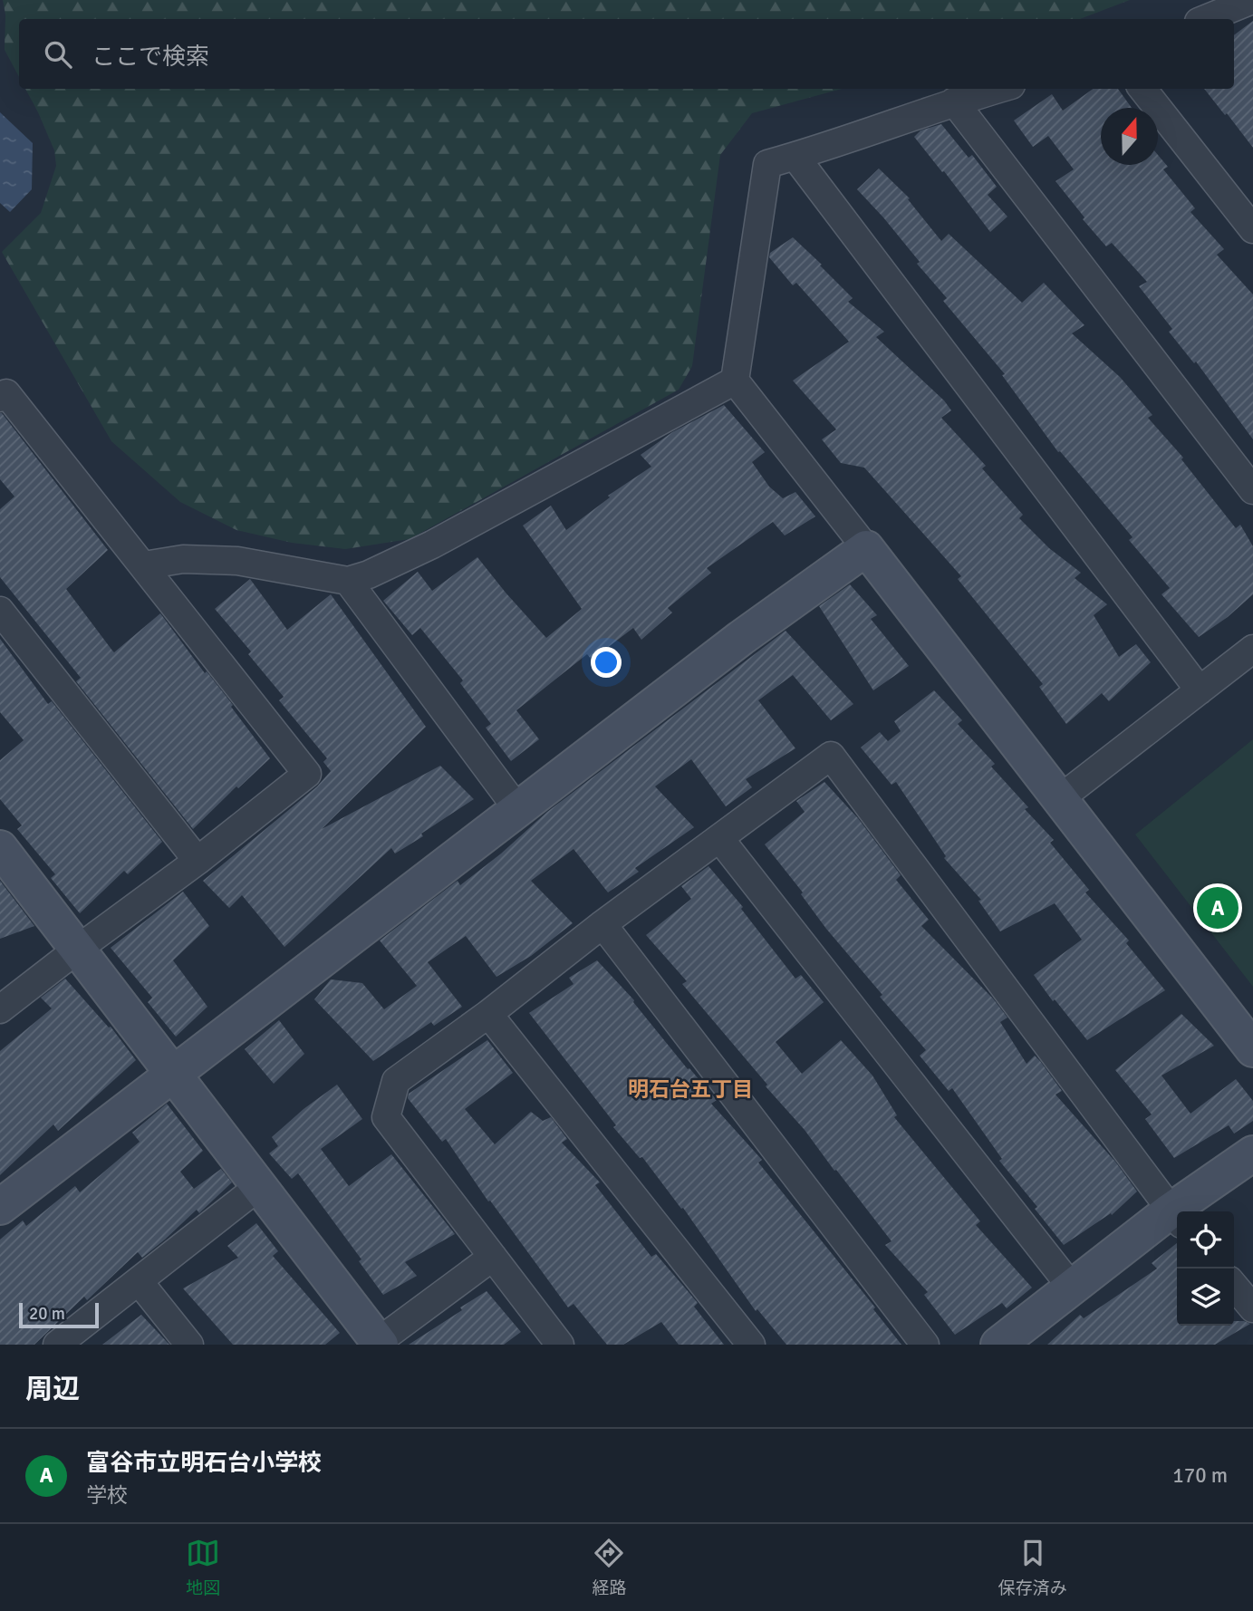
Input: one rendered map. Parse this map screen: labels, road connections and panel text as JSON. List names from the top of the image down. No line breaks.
{"districts":["明石台五丁目"],"scale_bar":"20 m","north":"top","page":{"search":"ここで検索","pins":"A","scale":"20 m","heading":"周辺","list":[{"mark":"A","name":"富谷市立明石台小学校","note":"学校","value":"170 m"}],"nav":["地図","経路","保存済み"]}}
